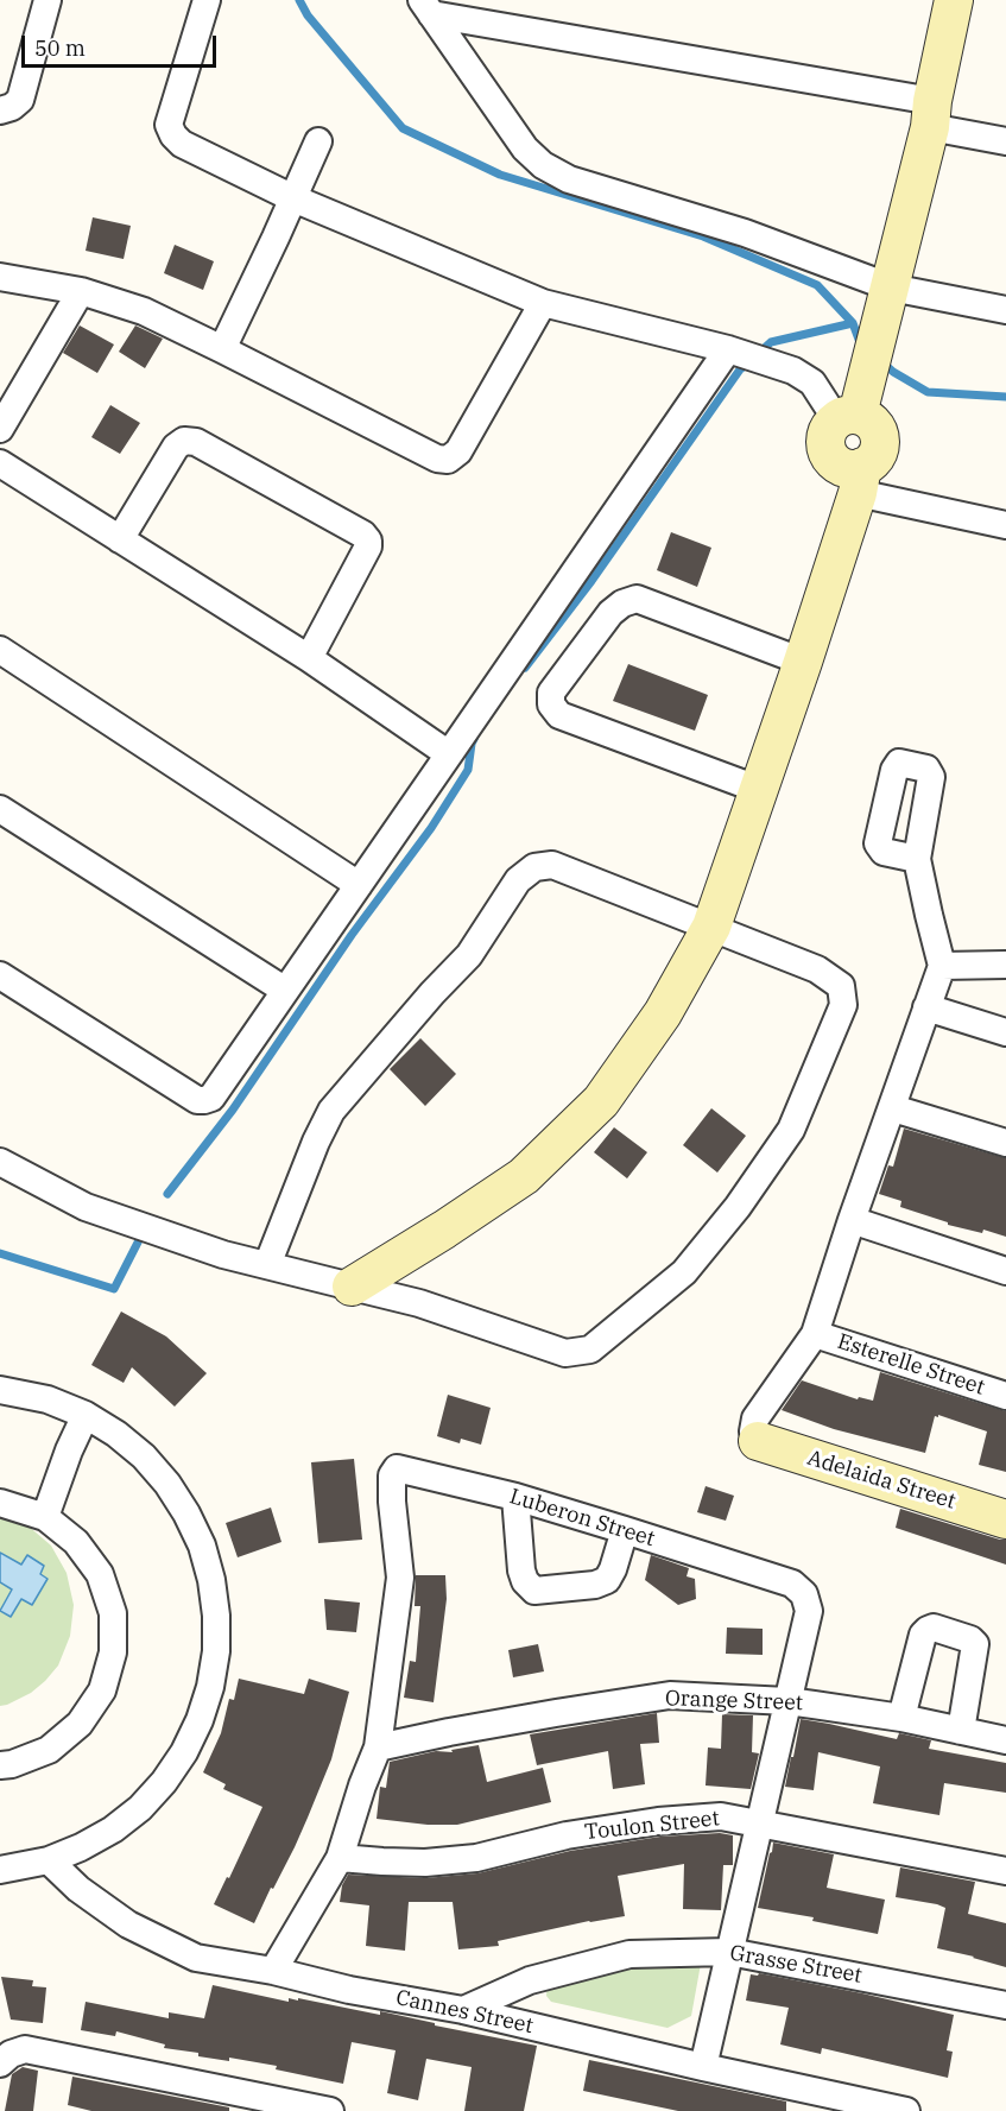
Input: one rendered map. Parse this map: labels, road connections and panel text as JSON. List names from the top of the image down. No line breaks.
{"streets":{"street":["Esterelle Street","Adelaida Street","Luberon Street","Orange Street","Toulon Street","Grasse Street","Cannes Street"]},"crossings":[["Luberon Street","Orange Street"],["Luberon Street","Toulon Street"],["Luberon Street","Grasse Street"],["Luberon Street","Cannes Street"],["Grasse Street","Cannes Street"]],"scale_bar":"50 m"}
